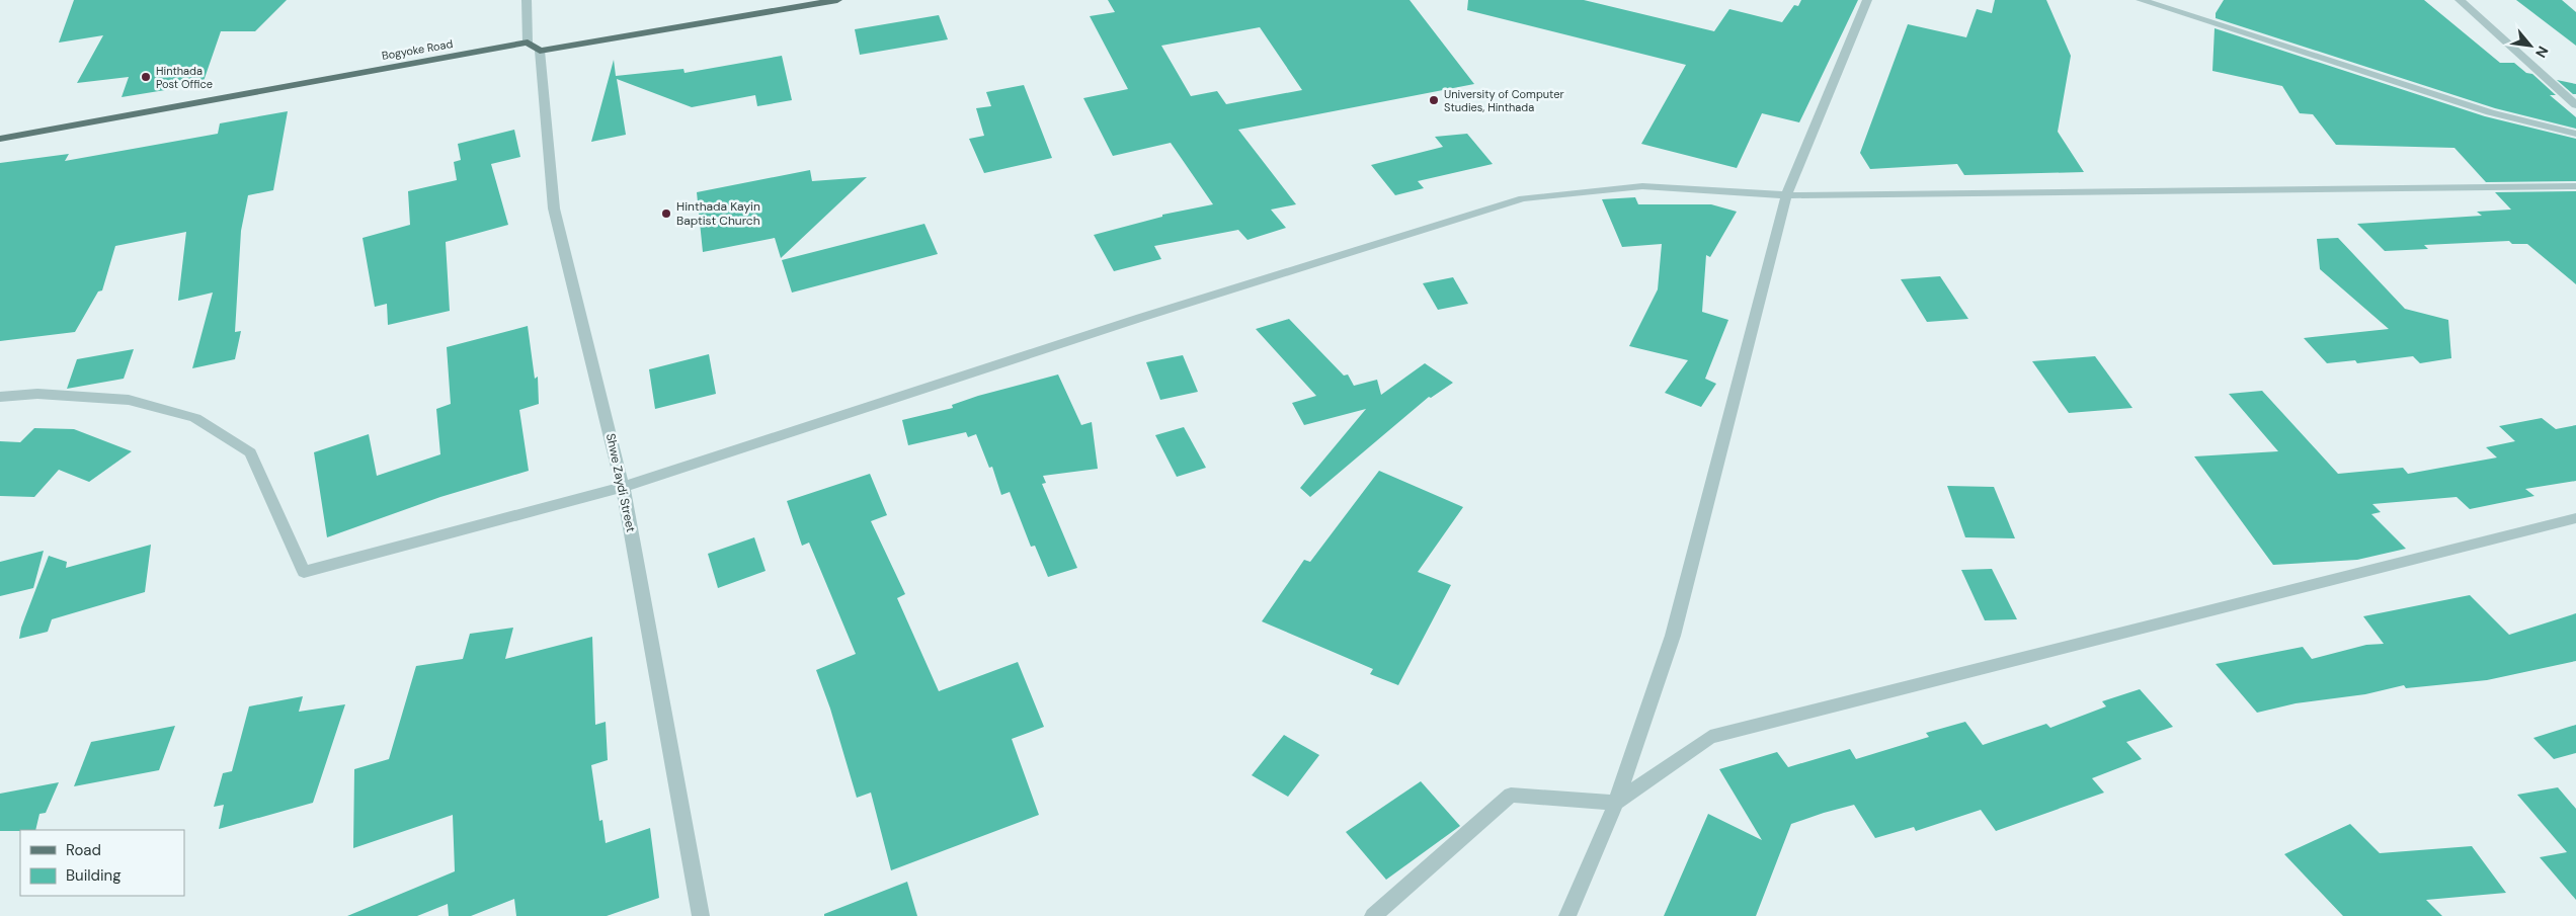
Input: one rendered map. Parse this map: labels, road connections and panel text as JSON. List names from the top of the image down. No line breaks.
{"streets":{"main road":["Bogyoke Road"],"street":["Shwe Zaydi Street"]},"places":["Hinthada Post Office","University of Computer Studies, Hinthada","Hinthada Kayin Baptist Church"],"legend":["Road","Building"],"north":"bottom right"}
